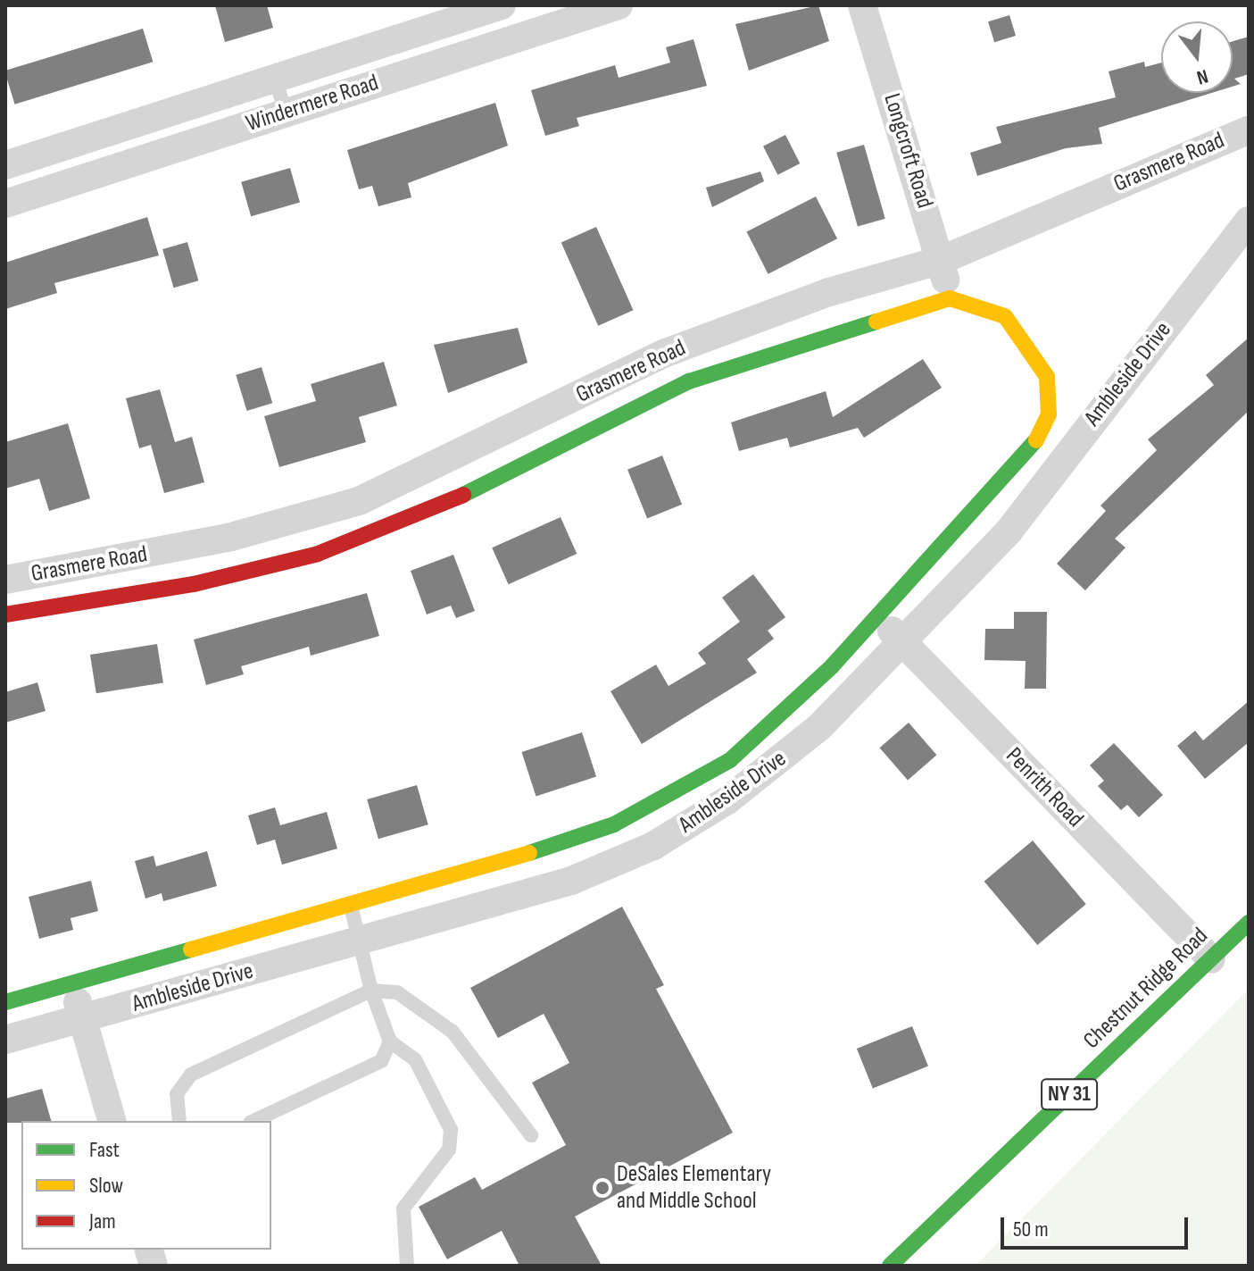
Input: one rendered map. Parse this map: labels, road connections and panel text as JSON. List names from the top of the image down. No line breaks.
{"streets":{"main road":["Grasmere Road","Ambleside Drive","Chestnut Ridge Road","NY 31"],"street":["Windermere Road","Longcroft Road","Penrith Road"]},"crossings":[["Longcroft Road","Grasmere Road"],["Longcroft Road","Ambleside Drive"],["Grasmere Road","Ambleside Drive"],["Ambleside Drive","Penrith Road"],["Penrith Road","Chestnut Ridge Road"]],"places":["DeSales Elementary and Middle School"],"legend":["Fast","Slow","Jam"],"scale_bar":"50 m","north":"bottom"}
